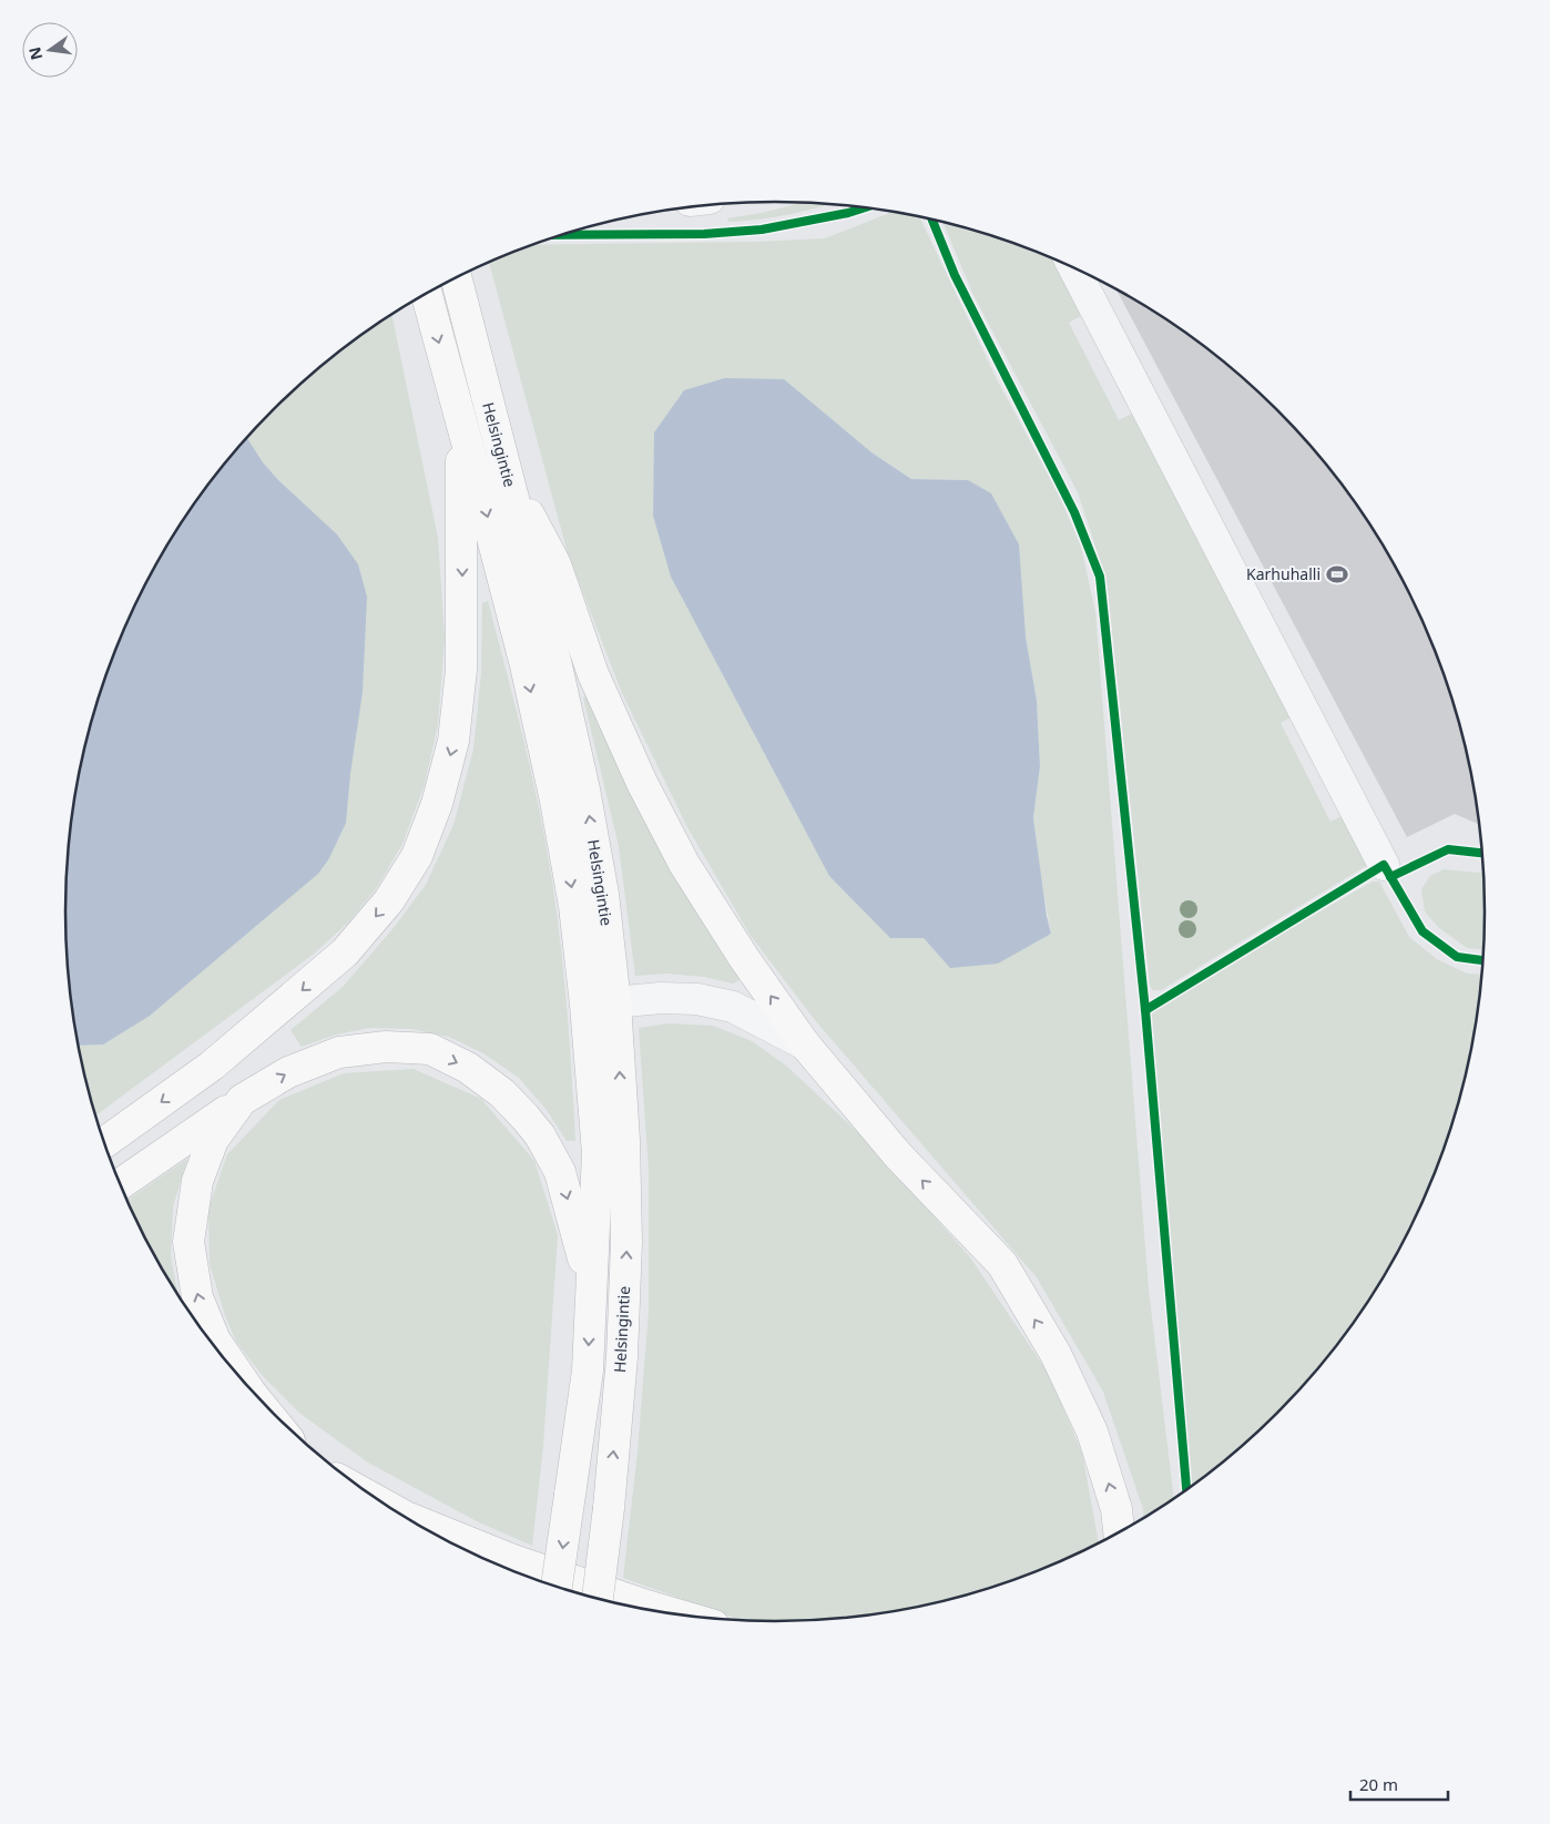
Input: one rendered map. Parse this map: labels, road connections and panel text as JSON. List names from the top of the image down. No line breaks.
{"streets":{"highway":["Helsingintie"]},"places":{"sports":["Karhuhalli"]},"scale_bar":"20 m","north":"left"}
